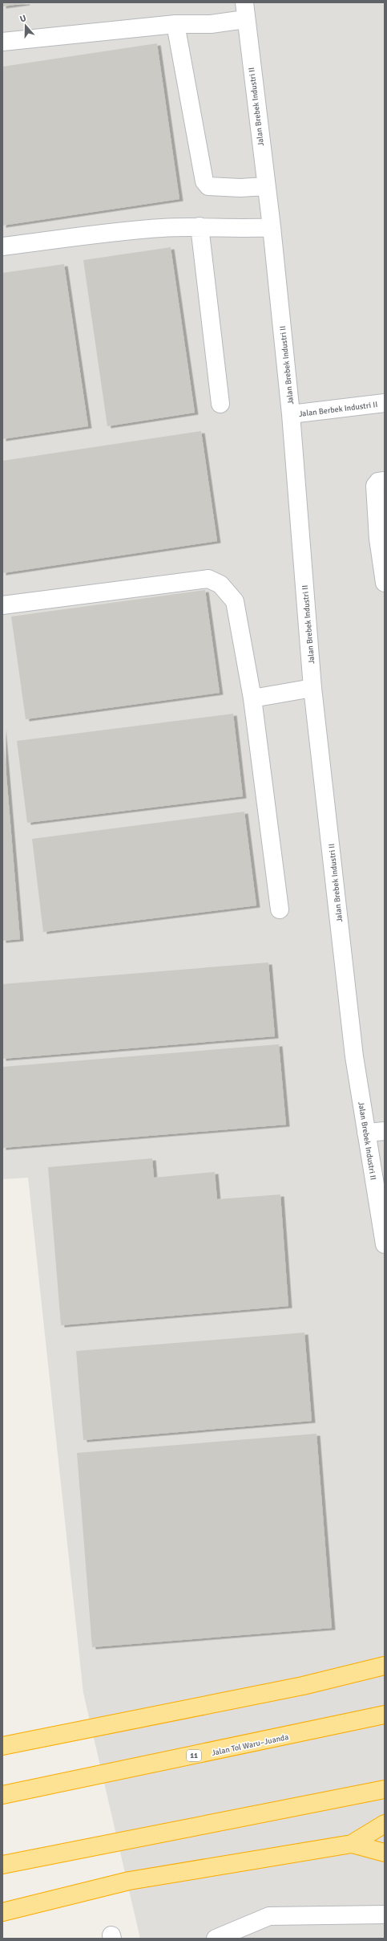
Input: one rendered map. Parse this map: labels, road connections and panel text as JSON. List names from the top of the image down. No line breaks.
{"streets":{"highway":["Jalan Tol Waru–Juanda","11"],"street":["Jalan Brebek Industri II","Jalan Berbek Industri II"]},"crossings":[["Jalan Brebek Industri II","Jalan Berbek Industri II"]],"north":"top"}
